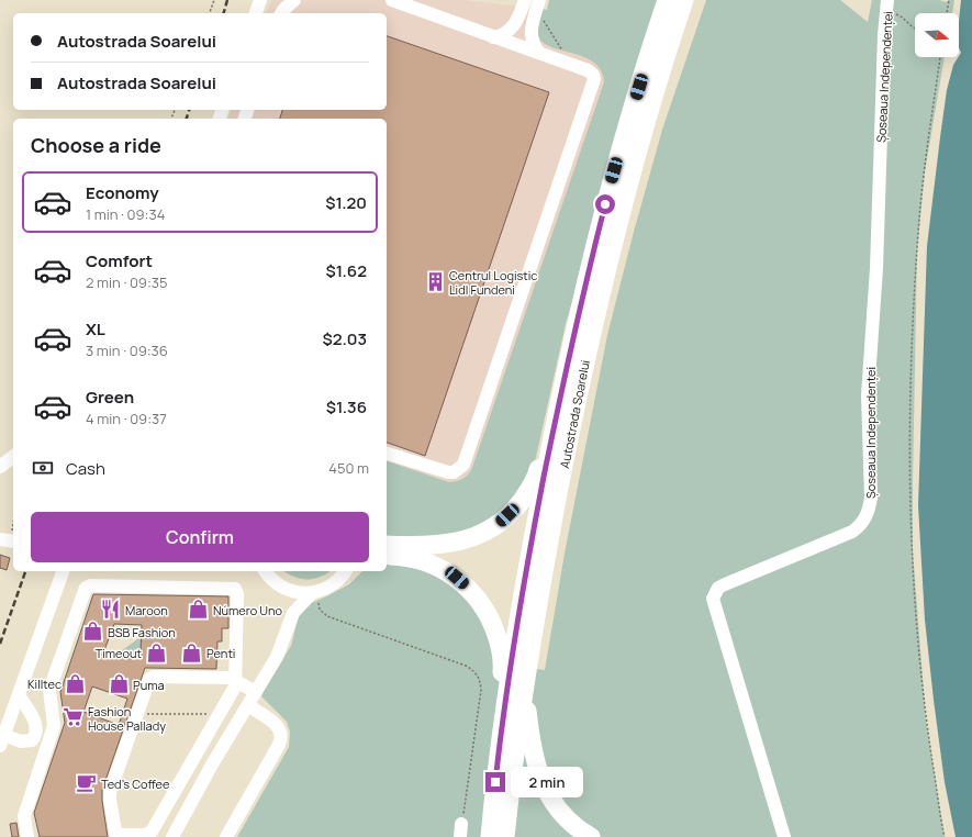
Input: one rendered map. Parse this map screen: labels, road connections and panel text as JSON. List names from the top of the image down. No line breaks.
{"streets":{"highway":["Autostrada Soarelui"],"street":["Șoseaua Independenței"]},"places":{"building":["Centrul Logistic Lidl Fundeni"],"restaurant":["Maroon"],"shop":["Número Uno","BSB Fashion","Timeout","Penti","Killtec","Puma"],"supermarket":["Fashion House Pallady"],"cafe":["Ted’s Coffee"]},"north":"right","page":{"banner":["Autostrada Soarelui","Autostrada Soarelui"],"heading":"Choose a ride","list":[{"name":"Economy","note":"1 min · 09:34","value":"$1.20"},{"name":"Comfort","note":"2 min · 09:35","value":"$1.62"},{"name":"XL","note":"3 min · 09:36","value":"$2.03"},{"name":"Green","note":"4 min · 09:37","value":"$1.36"}],"pay":["Cash","450 m"],"buttons":"Confirm","bubble":"2 min"}}
